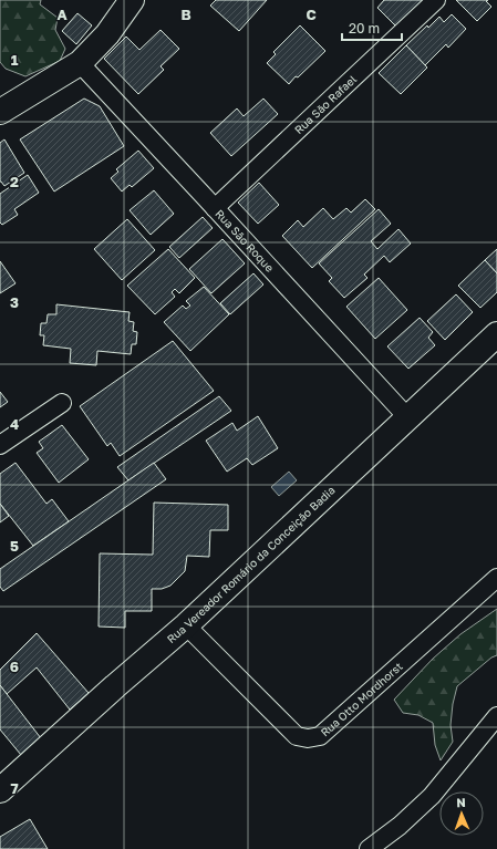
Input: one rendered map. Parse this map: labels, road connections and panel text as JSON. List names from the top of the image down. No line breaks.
{"streets":{"street":["Rua São Rafael","Rua São Roque","Rua Vereador Romário da Conceição Badia","Rua Otto Mordhorst"]},"crossings":[["Rua São Rafael","Rua São Roque"],["Rua São Roque","Rua Vereador Romário da Conceição Badia"],["Rua Vereador Romário da Conceição Badia","Rua Otto Mordhorst"]],"scale_bar":"20 m","north":"top","grid":{"columns":["A","B","C"],"rows":["1","2","3","4","5","6","7"]}}
